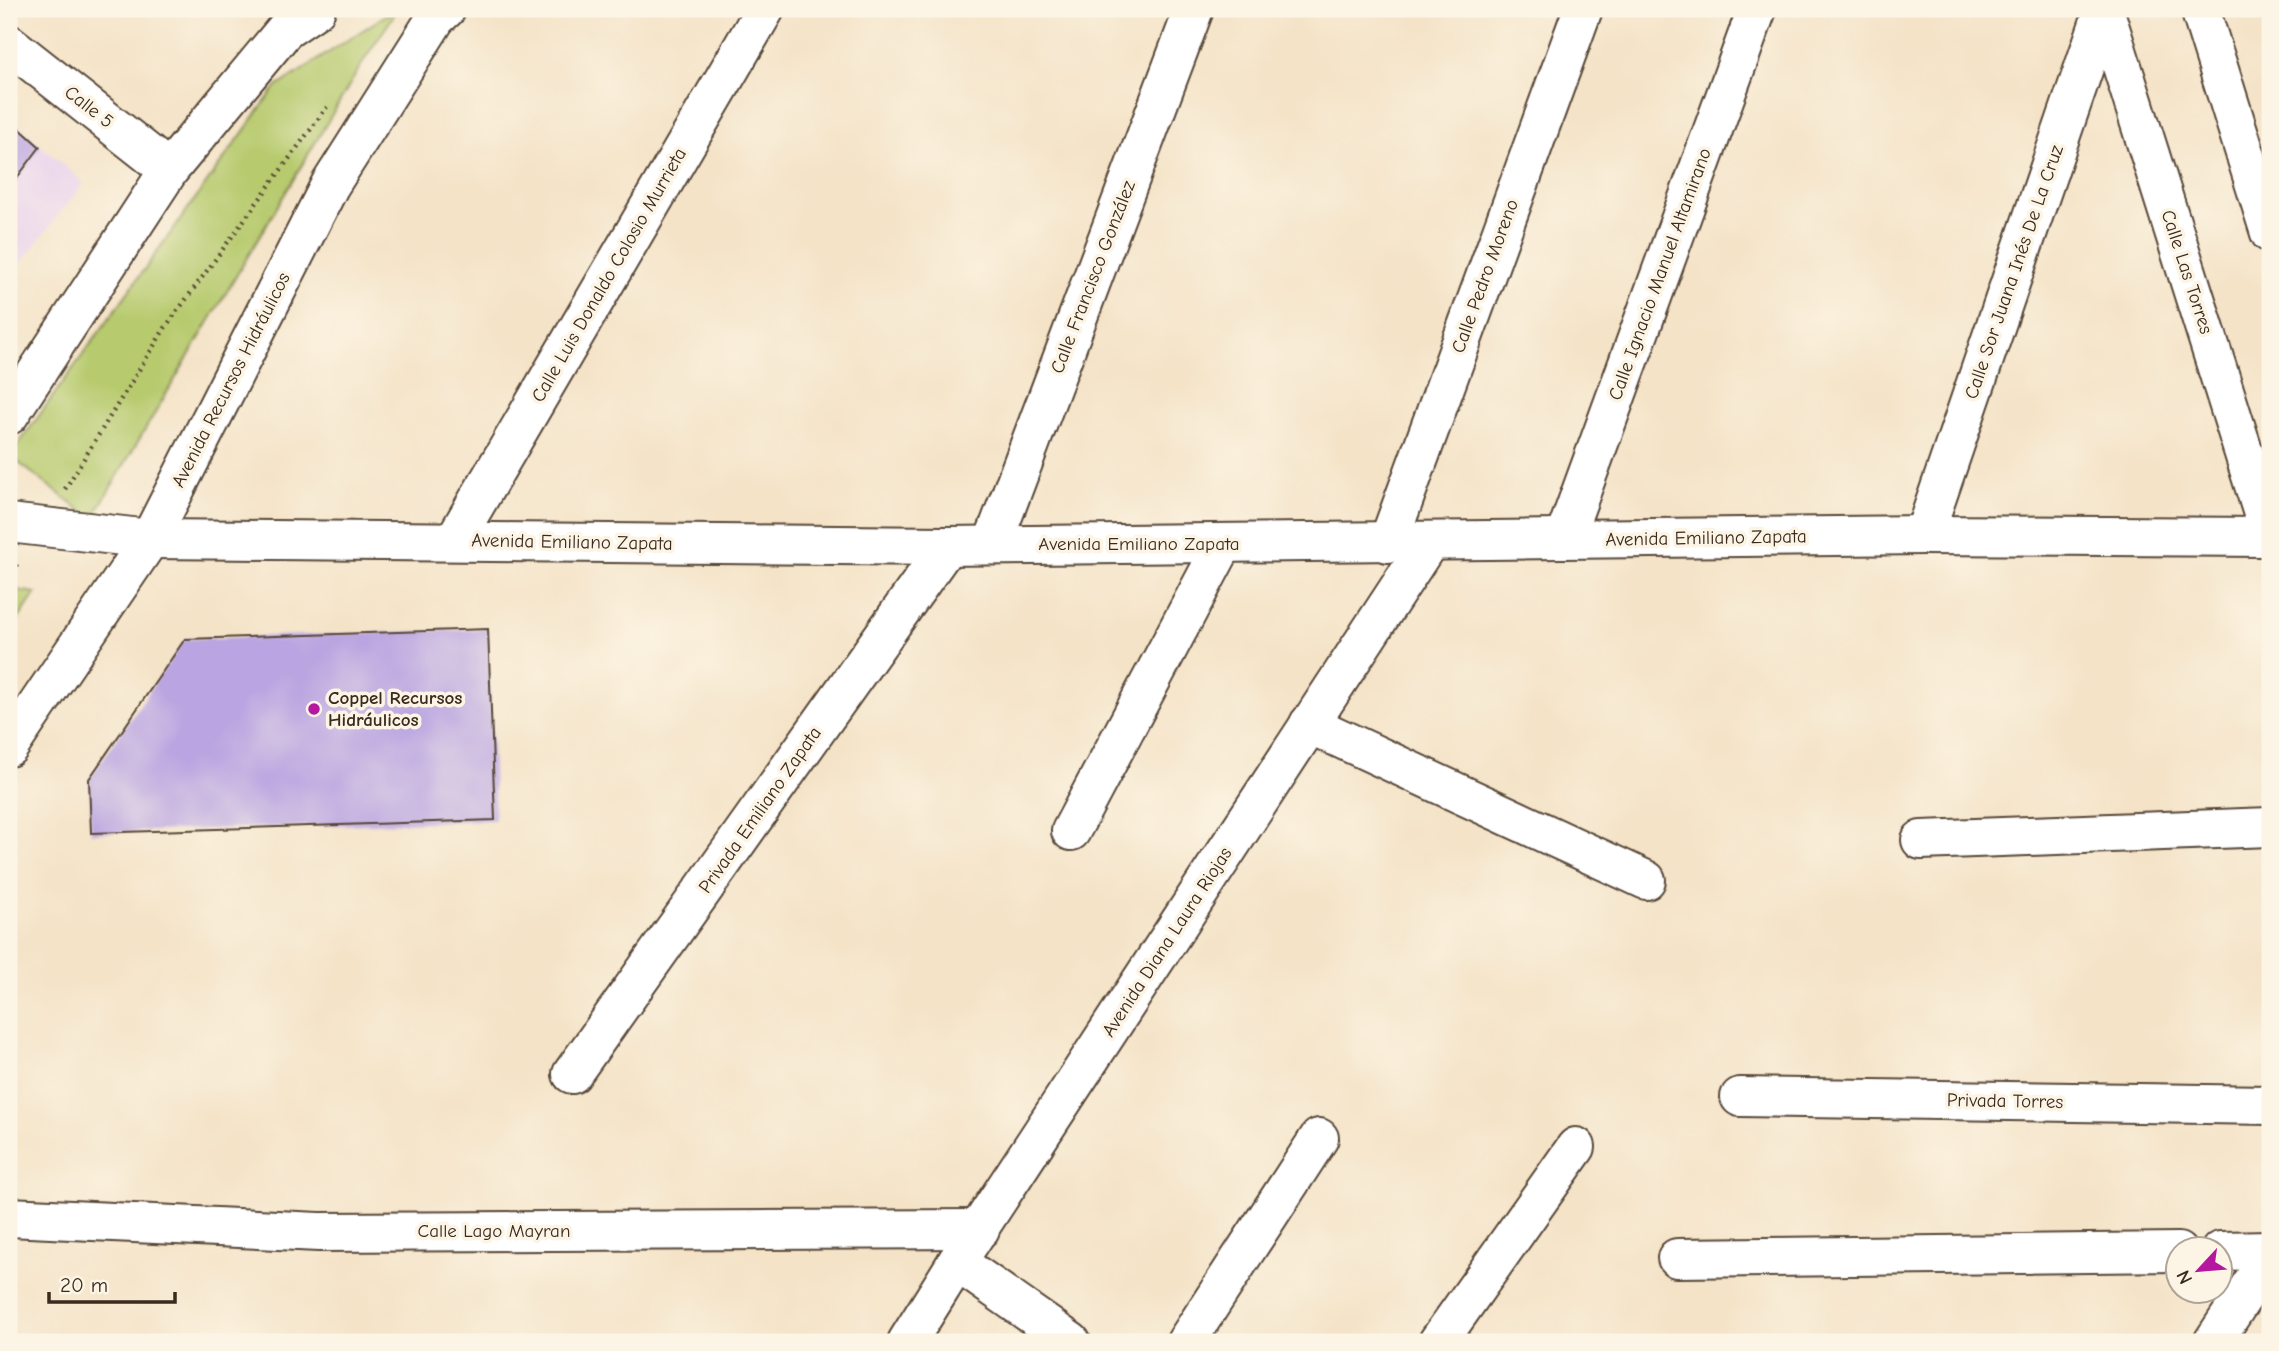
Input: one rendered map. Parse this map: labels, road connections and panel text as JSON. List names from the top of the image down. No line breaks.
{"streets":{"street":["Calle 5","Calle Sor Juana Inés De La Cruz","Calle Las Torres","Calle Ignacio Manuel Altamirano","Calle Luis Donaldo Colosio Murrieta","Calle Pedro Moreno","Calle Francisco González","Avenida Recursos Hidráulicos","Avenida Emiliano Zapata","Privada Emiliano Zapata","Avenida Diana Laura Riojas","Privada Torres","Calle Lago Mayran"]},"crossings":[["Calle Sor Juana Inés De La Cruz","Calle Las Torres"],["Calle Sor Juana Inés De La Cruz","Avenida Emiliano Zapata"],["Calle Las Torres","Avenida Emiliano Zapata"],["Calle Ignacio Manuel Altamirano","Avenida Emiliano Zapata"],["Calle Luis Donaldo Colosio Murrieta","Avenida Emiliano Zapata"],["Calle Pedro Moreno","Avenida Emiliano Zapata"],["Calle Francisco González","Avenida Emiliano Zapata"],["Avenida Recursos Hidráulicos","Avenida Emiliano Zapata"],["Avenida Emiliano Zapata","Privada Emiliano Zapata"],["Avenida Emiliano Zapata","Avenida Diana Laura Riojas"],["Avenida Diana Laura Riojas","Calle Lago Mayran"]],"places":["Coppel Recursos Hidráulicos"],"scale_bar":"20 m","north":"bottom left"}
